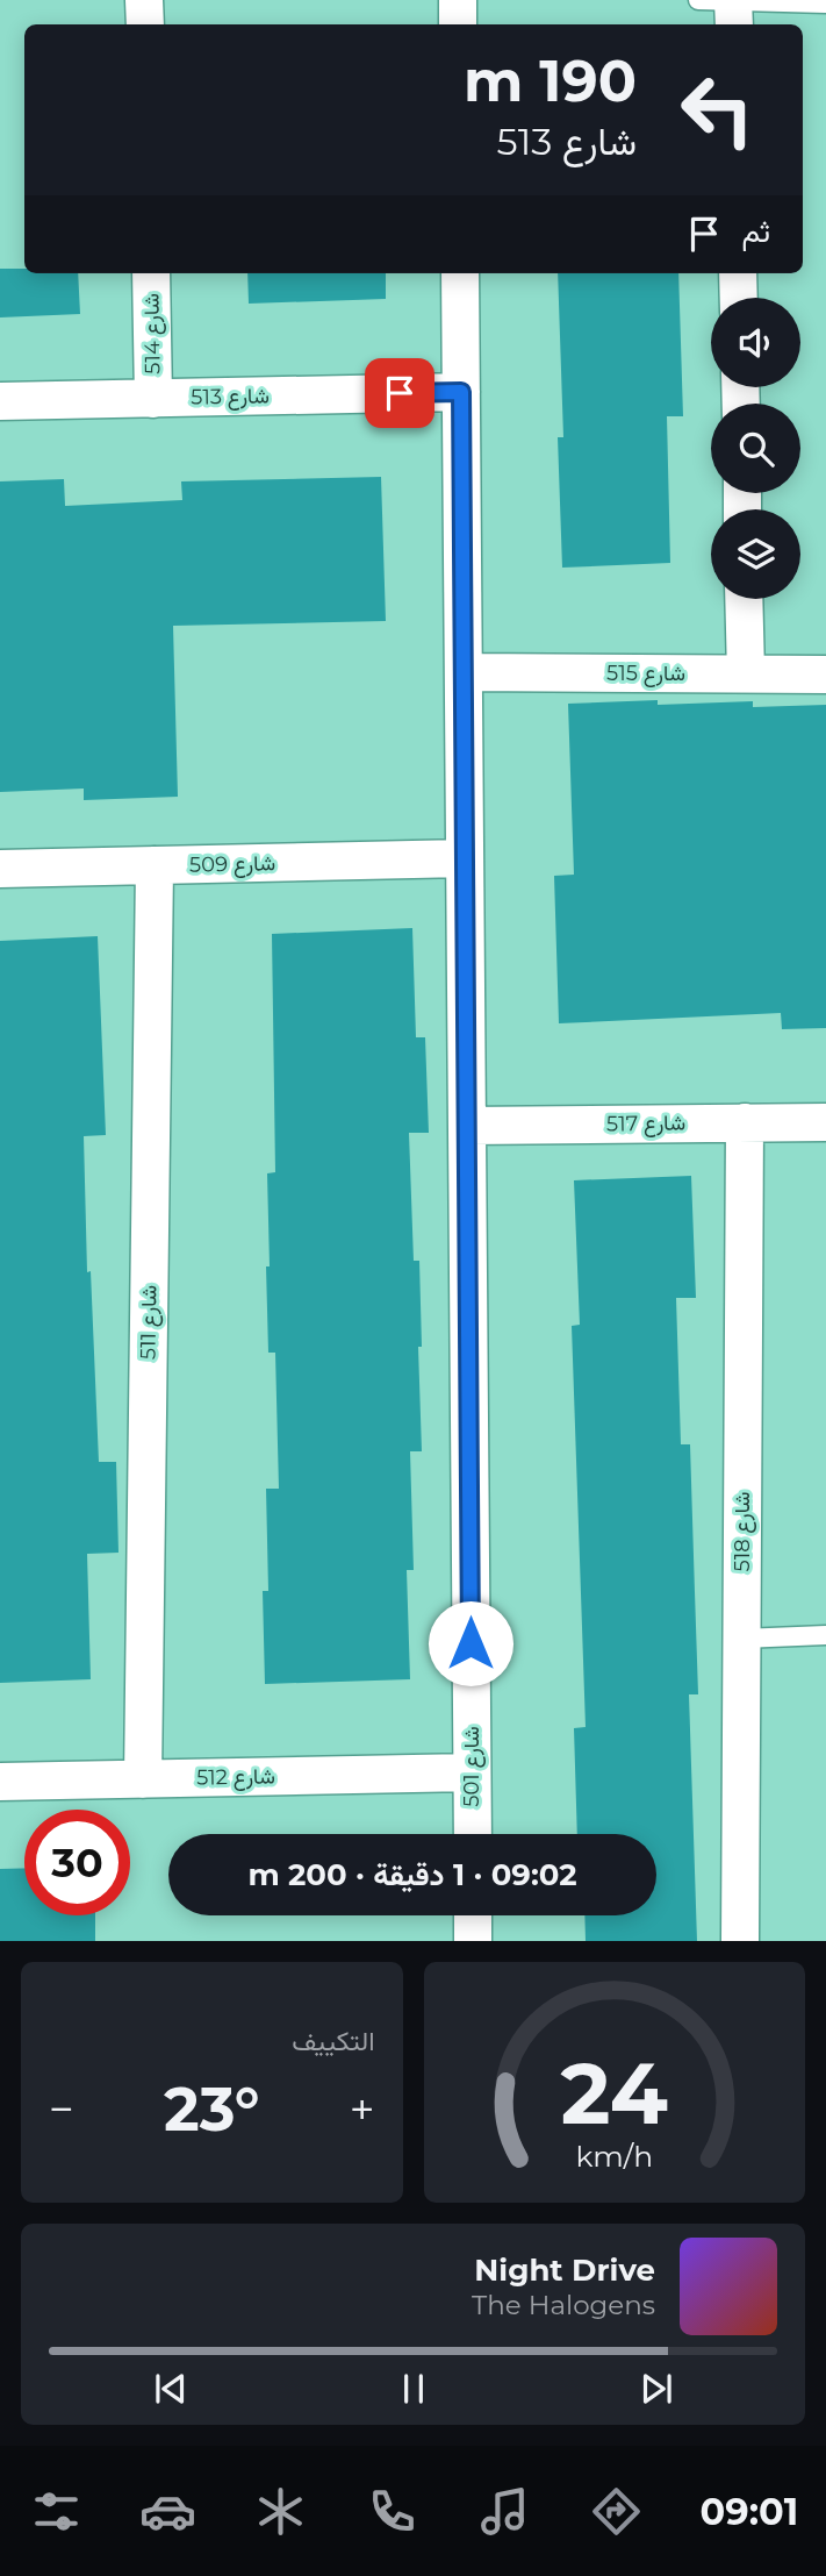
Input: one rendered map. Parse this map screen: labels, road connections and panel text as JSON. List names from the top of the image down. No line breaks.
{"streets":{"street":["شارع 514","شارع 513","شارع 515","شارع 509","شارع 517","شارع 511","شارع 518","شارع 501","شارع 512"]},"crossings":[["شارع 514","شارع 513"],["شارع 513","شارع 501"],["شارع 515","شارع 501"],["شارع 509","شارع 511"],["شارع 509","شارع 501"],["شارع 517","شارع 518"],["شارع 517","شارع 501"],["شارع 511","شارع 512"],["شارع 501","شارع 512"]],"page":{"turn":["190 m","شارع 513"],"then":"ثم","limit":"30","trip":"09:02 · 1 دقيقة · 200 m","tile":"التكييف","heat":["−","23°","+"],"song":["Night Drive","The Halogens"],"tabs":"09:01","gauge":["24","km/h"]}}
